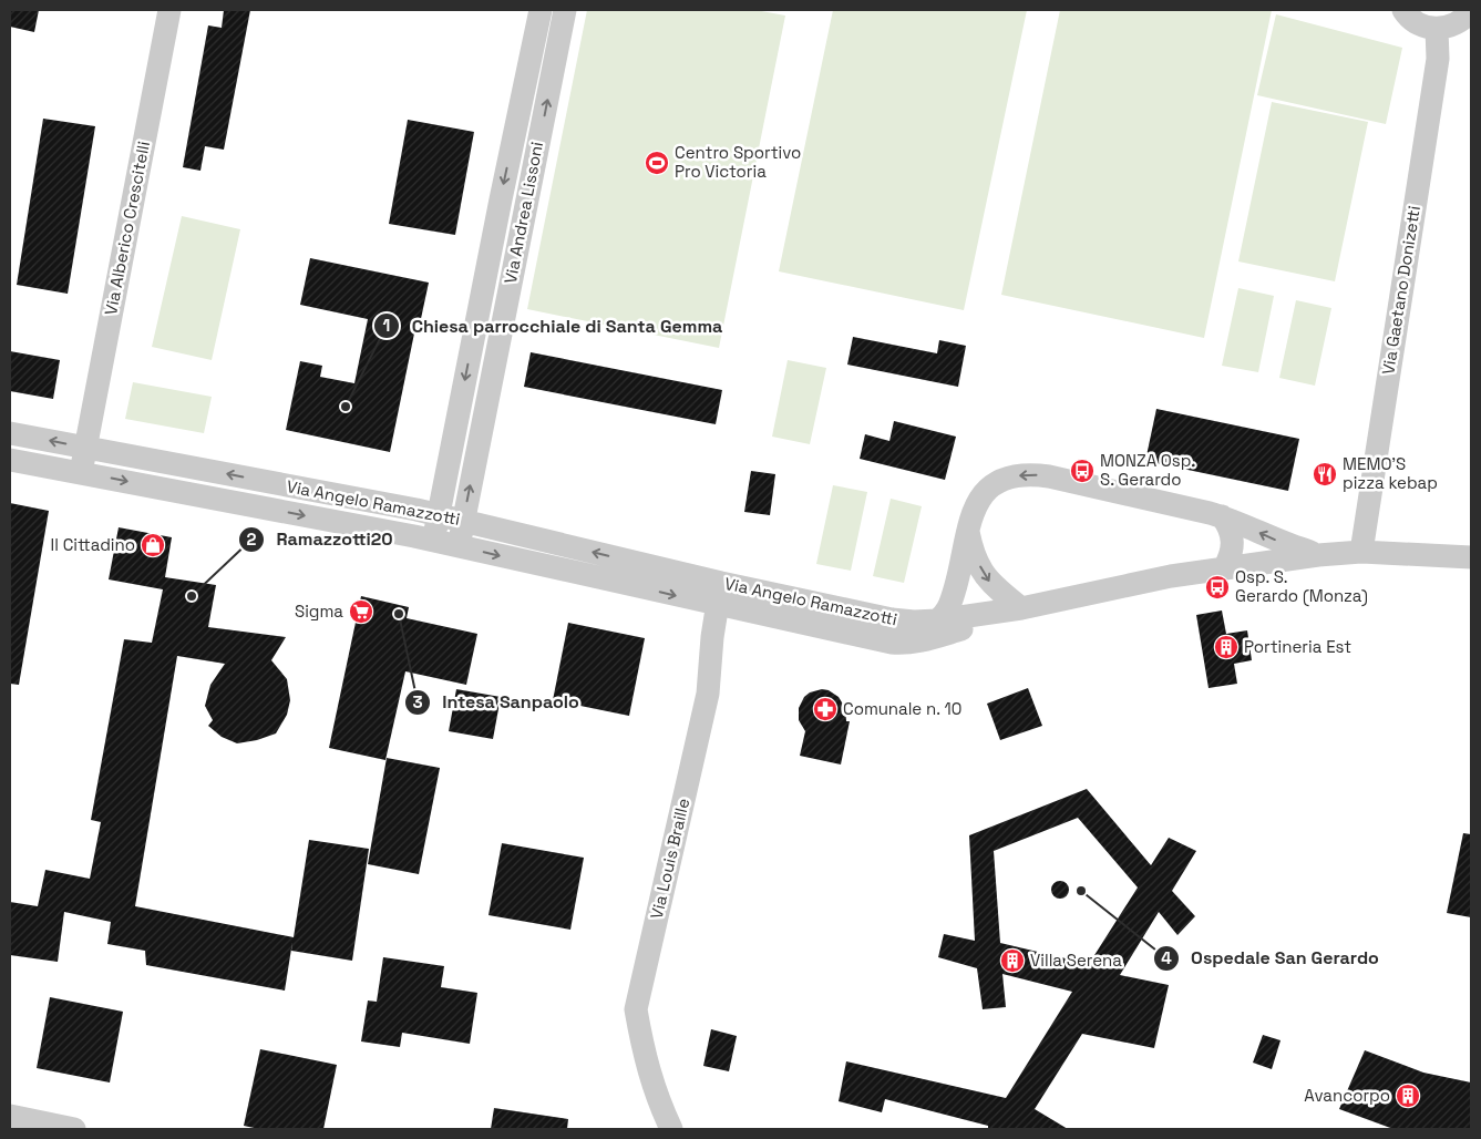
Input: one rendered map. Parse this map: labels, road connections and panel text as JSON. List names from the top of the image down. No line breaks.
{"streets":{"street":["Via Andrea Lissoni","Via Alberico Crescitelli","Via Gaetano Donizetti","Via Angelo Ramazzotti","Via Louis Braille"]},"crossings":[["Via Andrea Lissoni","Via Angelo Ramazzotti"],["Via Alberico Crescitelli","Via Angelo Ramazzotti"],["Via Angelo Ramazzotti","Via Louis Braille"]],"places":{"sports":["Centro Sportivo Pro Victoria"],"other":["Chiesa parrocchiale di Santa Gemma","Ramazzotti20","Intesa Sanpaolo","Ospedale San Gerardo"],"bus stop":["MONZA Osp. S. Gerardo","Osp. S. Gerardo (Monza)"],"restaurant":["MEMO’S pizza kebap"],"shop":["Il Cittadino"],"supermarket":["Sigma"],"building":["Portineria Est","Villa Serena","Avancorpo"],"pharmacy":["Comunale n. 10"]}}
